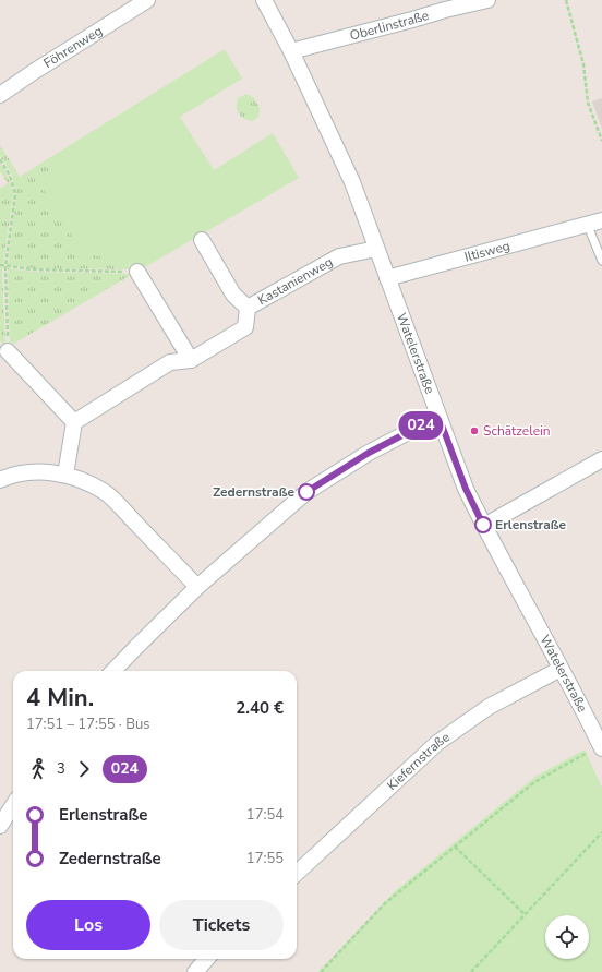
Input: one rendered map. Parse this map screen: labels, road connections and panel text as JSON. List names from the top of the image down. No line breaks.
{"streets":{"street":["Oberlinstraße","Föhrenweg","Iltisweg","Kastanienweg","Watelerstraße","Kiefernstraße"]},"crossings":[["Oberlinstraße","Watelerstraße"],["Iltisweg","Watelerstraße"],["Kastanienweg","Watelerstraße"],["Watelerstraße","Kiefernstraße"]],"places":["Schätzelein","Zedernstraße","Erlenstraße"],"lines":["bus line 024"],"page":{"on_map":"024","heading":["4 Min.","17:51 – 17:55 · Bus","2.40 €"],"legs":["3","024"],"list":[{"name":"Erlenstraße","value":"17:54"},{"name":"Zedernstraße","value":"17:55"}],"buttons":["Los","Tickets"]}}
